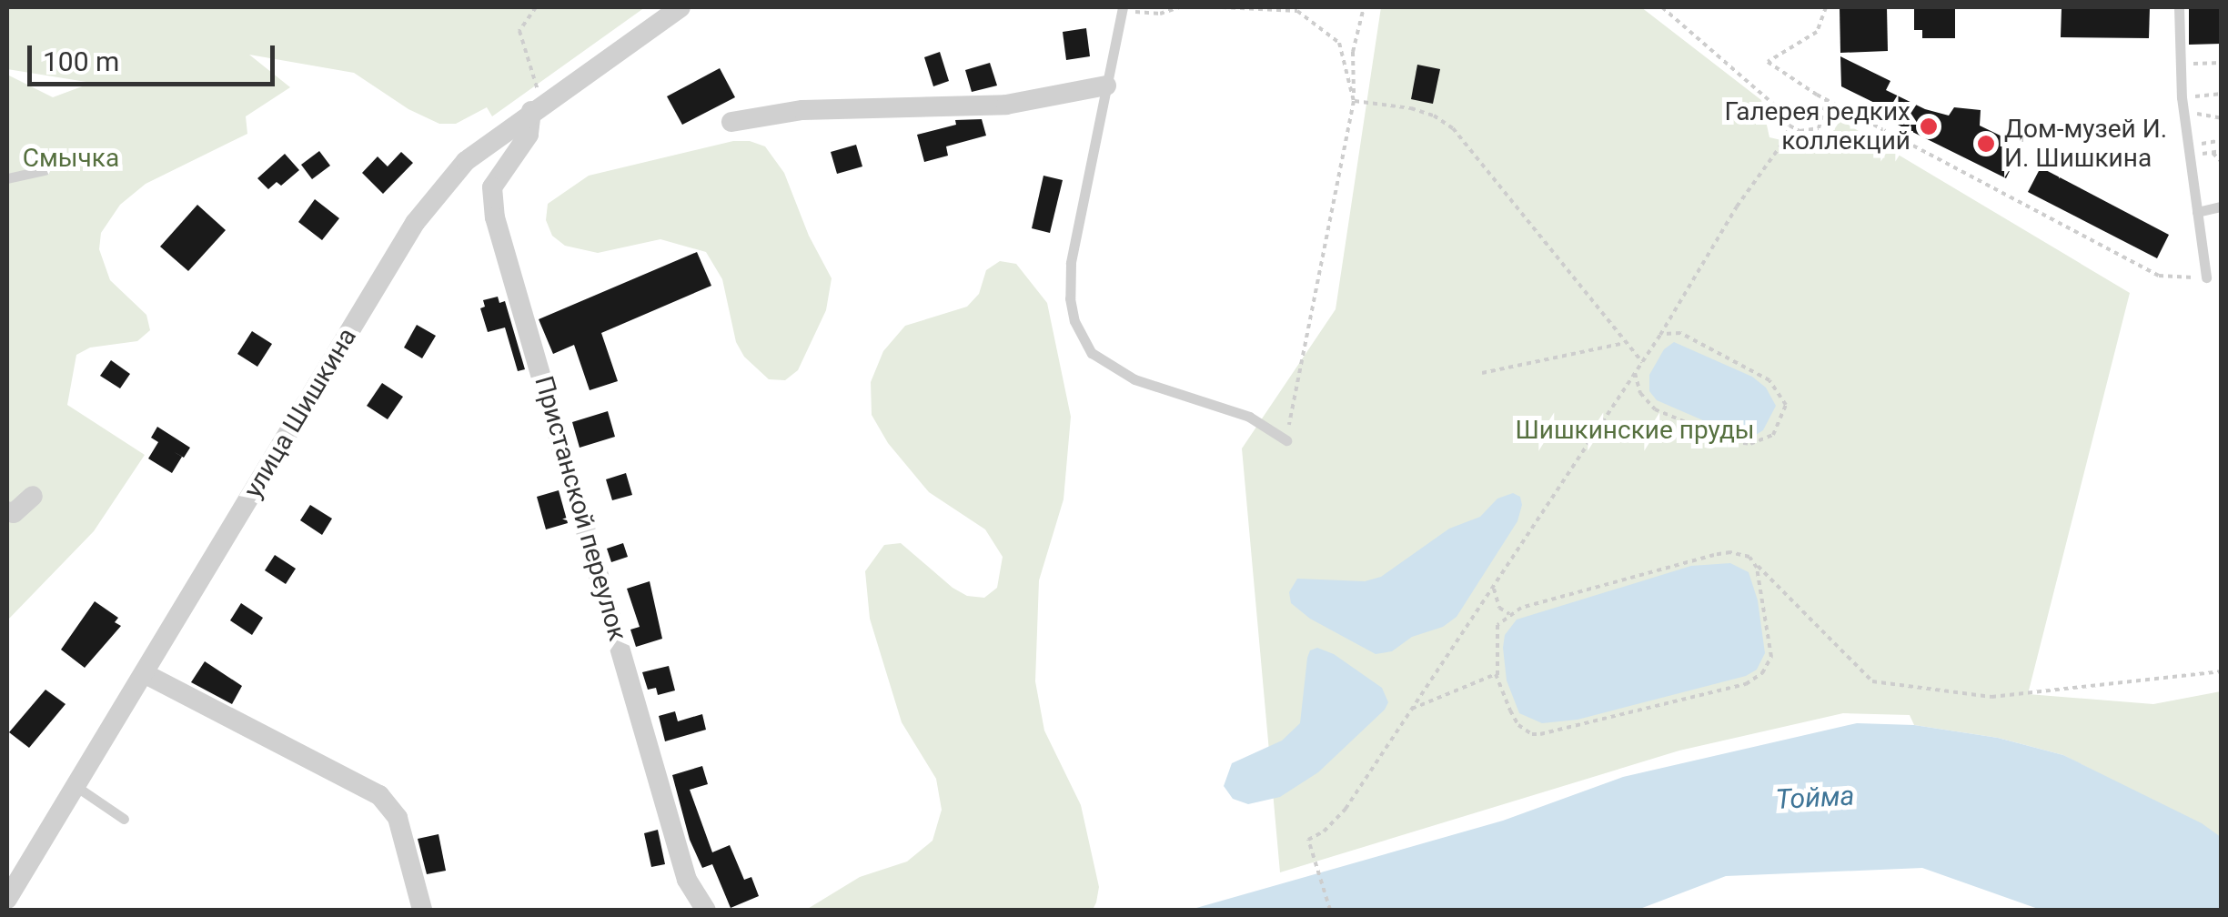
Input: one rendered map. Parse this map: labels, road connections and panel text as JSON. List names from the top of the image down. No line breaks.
{"streets":{"street":["улица Шишкина","Пристанской переулок"]},"crossings":[["улица Шишкина","Пристанской переулок"]],"water":["Тойма"],"parks":["Смычка","Шишкинские пруды"],"places":["Галерея редких коллекций","Дом-музей И. И. Шишкина"],"scale_bar":"100 m"}
